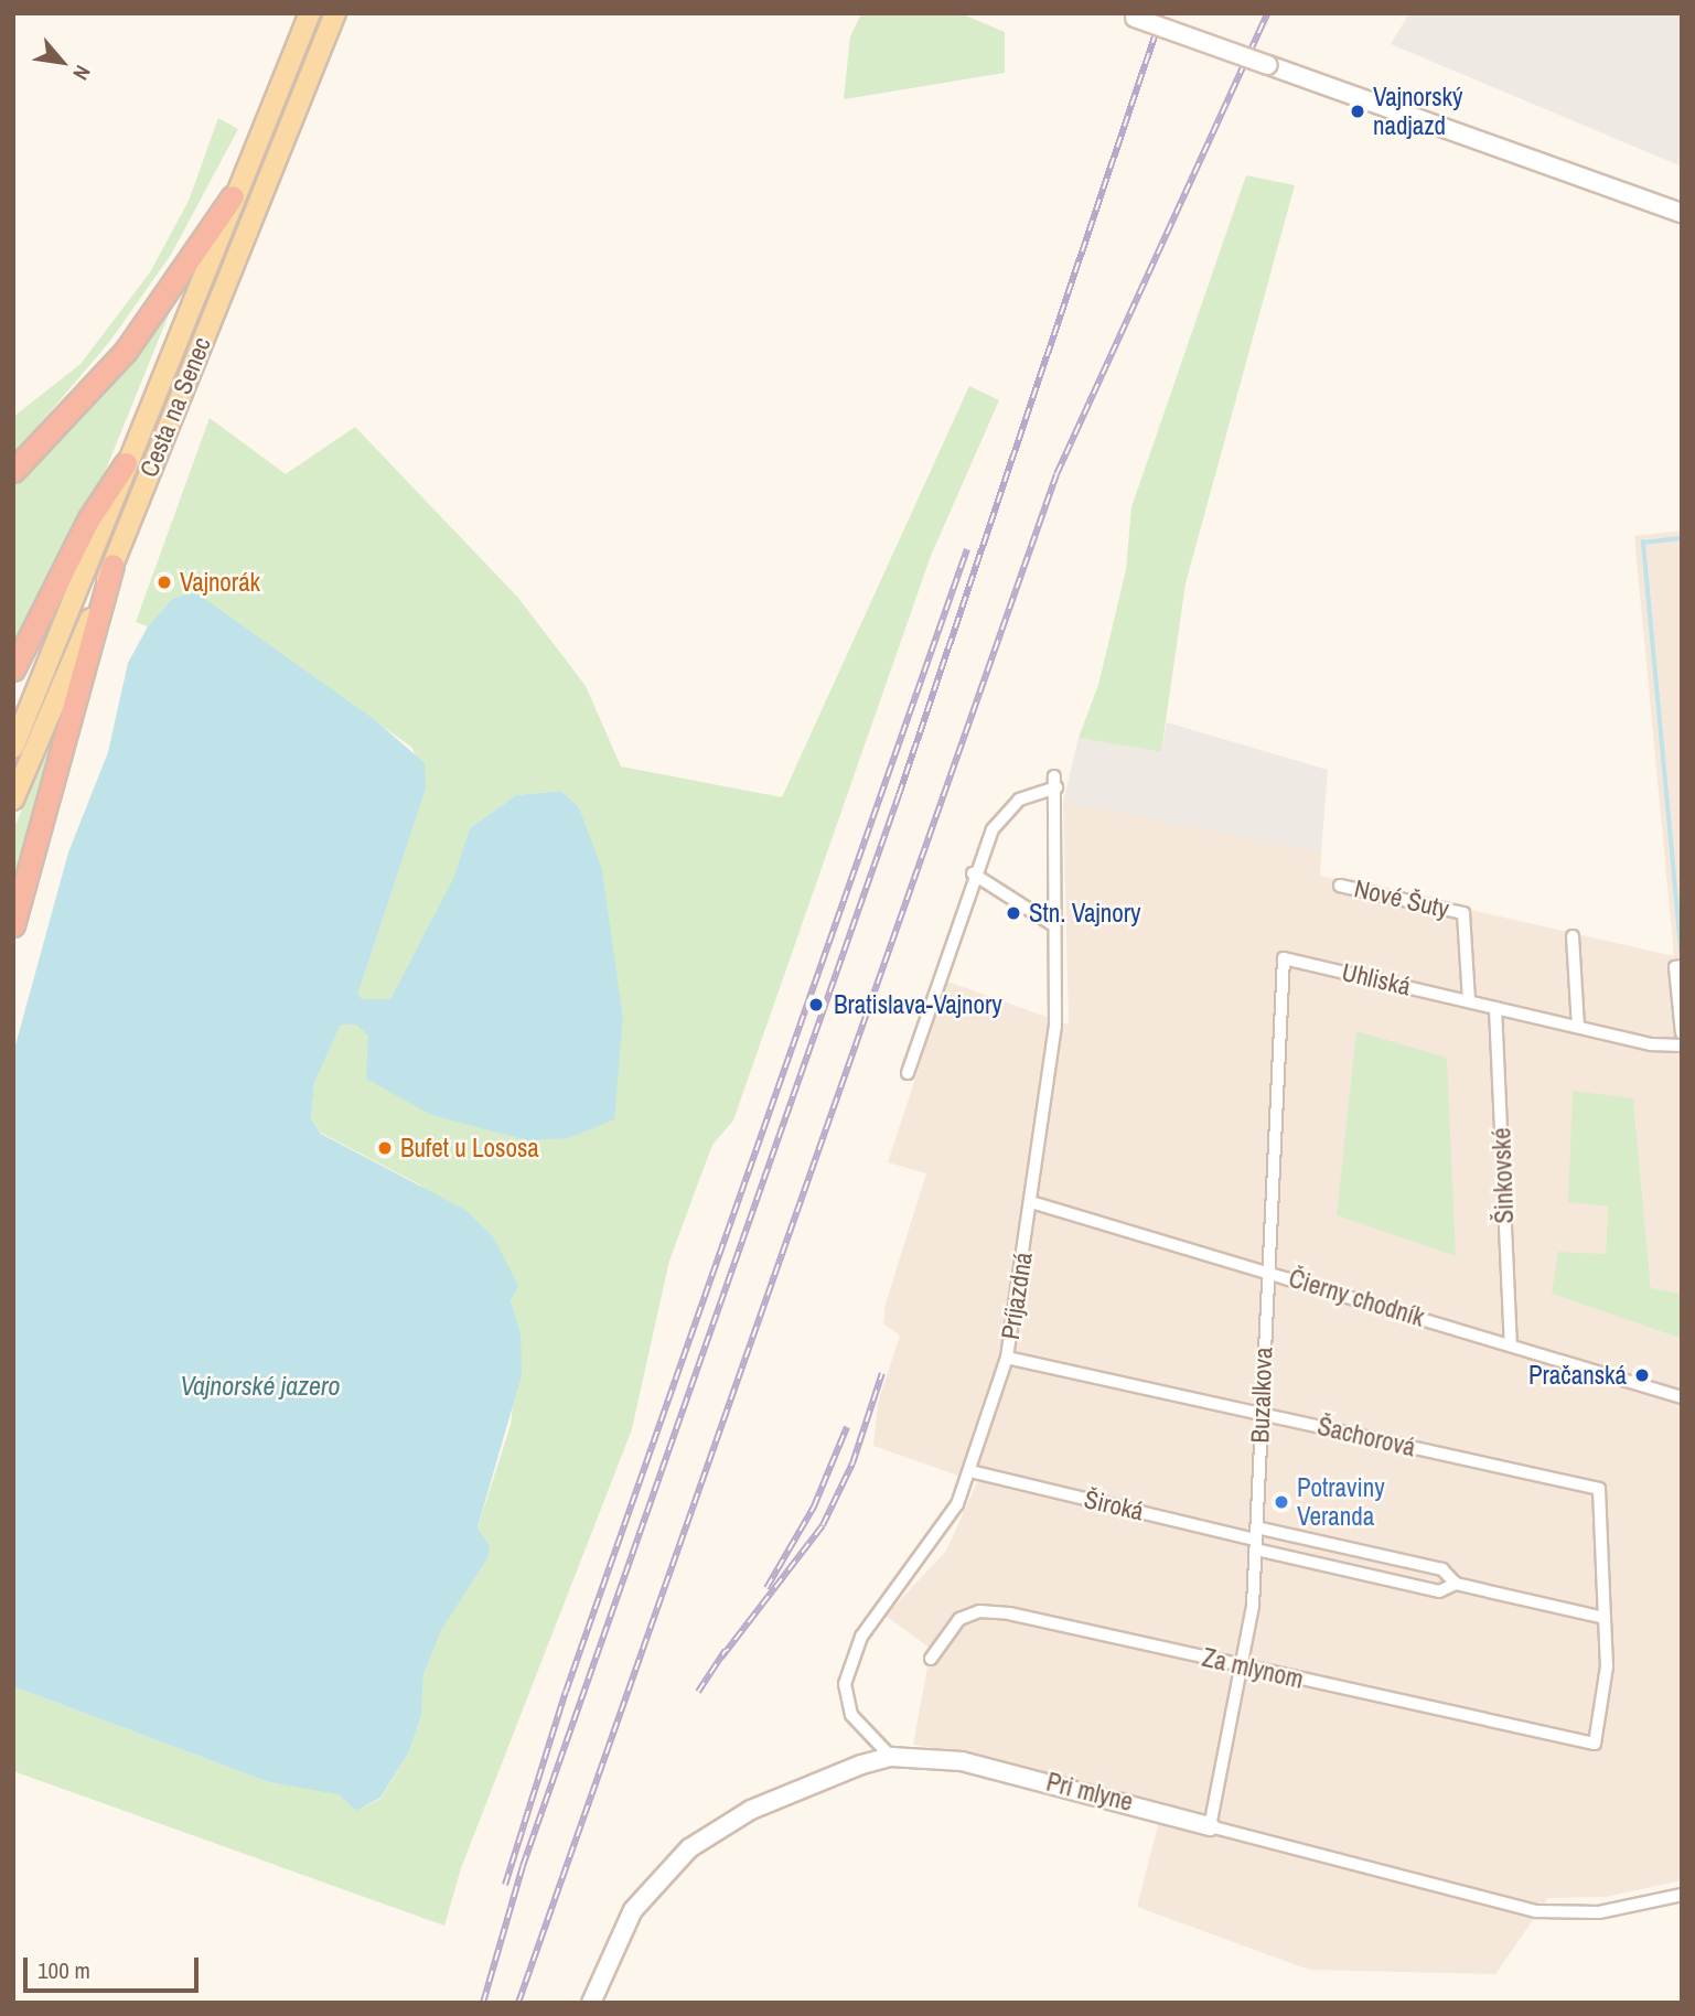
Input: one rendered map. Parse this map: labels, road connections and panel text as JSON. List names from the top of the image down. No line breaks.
{"streets":{"main road":["Cesta na Senec"],"street":["Nové Šuty","Uhliská","Šinkovské","Príjazdná","Čierny chodník","Buzalkova","Šachorová","Široká","Za mlynom","Pri mlyne"]},"crossings":[["Nové Šuty","Uhliská"],["Uhliská","Šinkovské"],["Uhliská","Buzalkova"],["Šinkovské","Čierny chodník"],["Príjazdná","Čierny chodník"],["Príjazdná","Šachorová"],["Príjazdná","Široká"],["Príjazdná","Pri mlyne"],["Čierny chodník","Buzalkova"],["Buzalkova","Šachorová"],["Buzalkova","Široká"],["Buzalkova","Za mlynom"],["Buzalkova","Pri mlyne"],["Šachorová","Široká"],["Šachorová","Za mlynom"],["Široká","Za mlynom"]],"water":["Vajnorské jazero"],"places":["Vajnorský nadjazd","Vajnorák","Stn. Vajnory","Bratislava-Vajnory","Bufet u Lososa","Pračanská","Potraviny Veranda"],"scale_bar":"100 m","north":"bottom right"}
